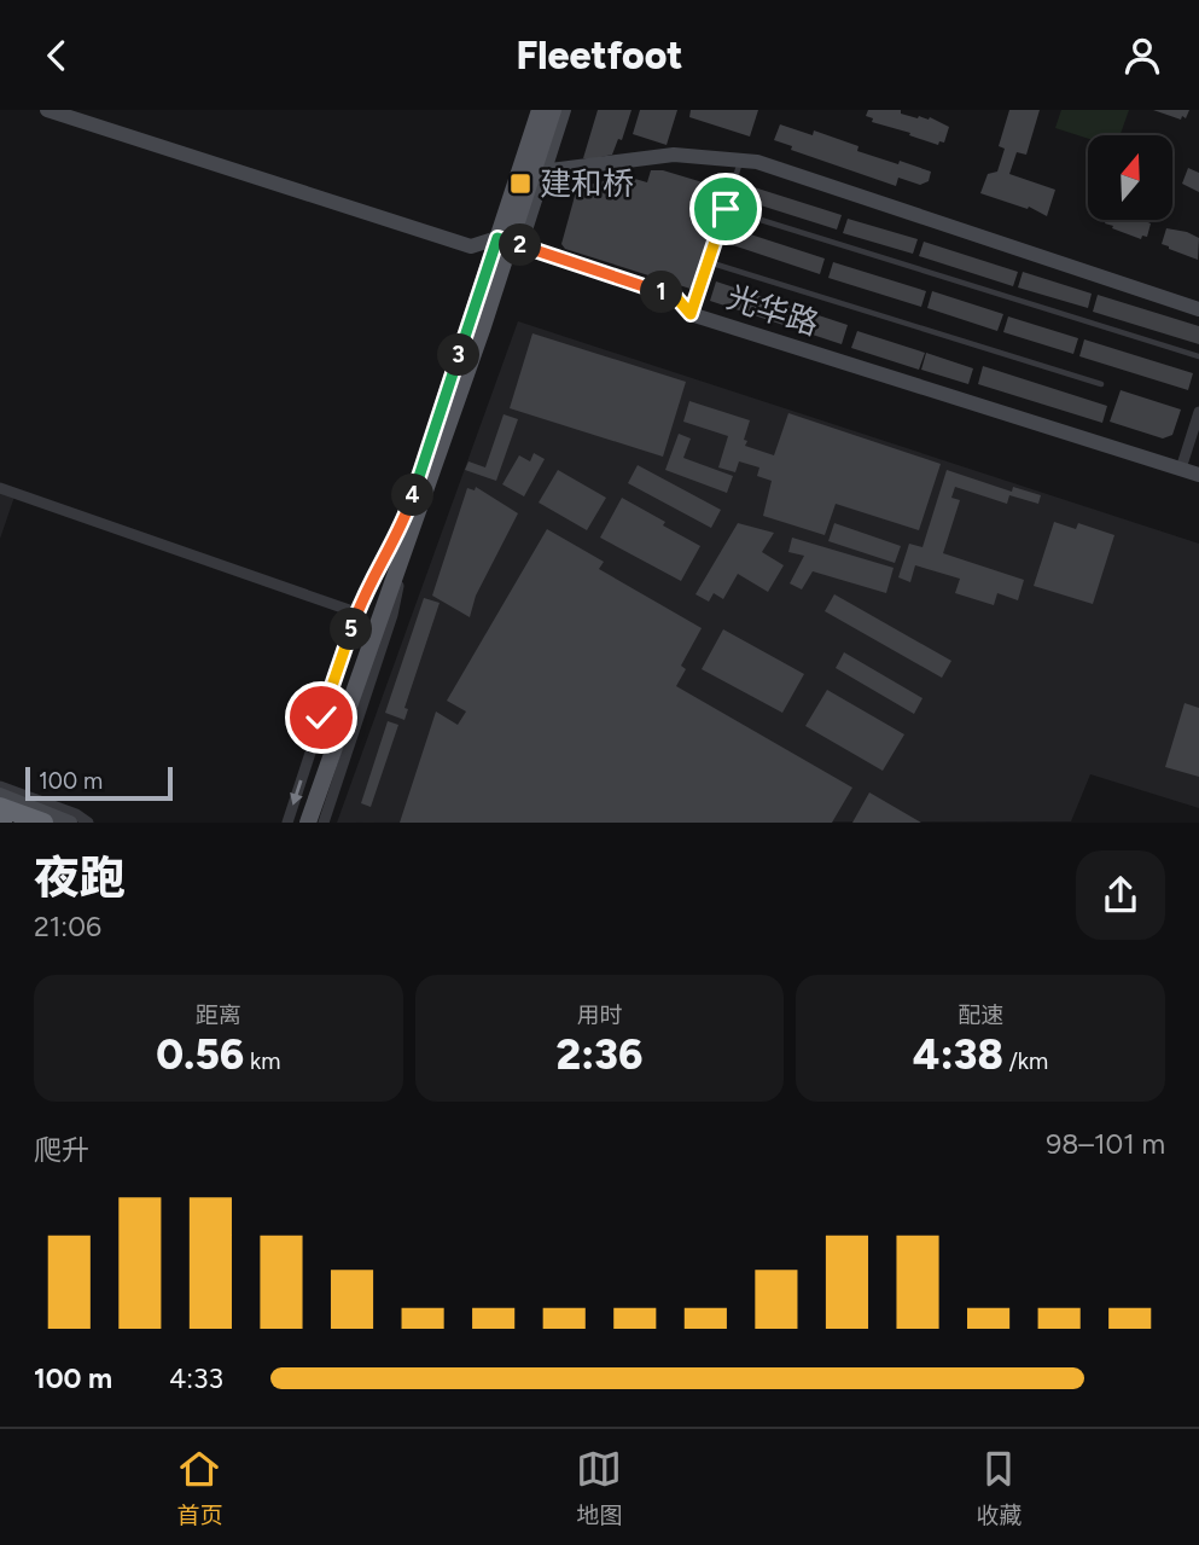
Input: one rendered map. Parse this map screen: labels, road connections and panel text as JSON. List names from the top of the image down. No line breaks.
{"streets":{"street":["光华路"]},"places":{"transit":["建和桥"]},"scale_bar":"100 m","north":"top","page":{"header":"Fleetfoot","pins":["2","1","3","4","5"],"scale":"100 m","heading":["夜跑","21:06"],"stats":[["距离","0.56 km"],["用时","2:36"],["配速","4:38 /km"]],"chart":["爬升","98–101 m"],"list":[{"name":"100 m","note":"4:33"}],"tabs":["首页","地图","收藏"]}}
